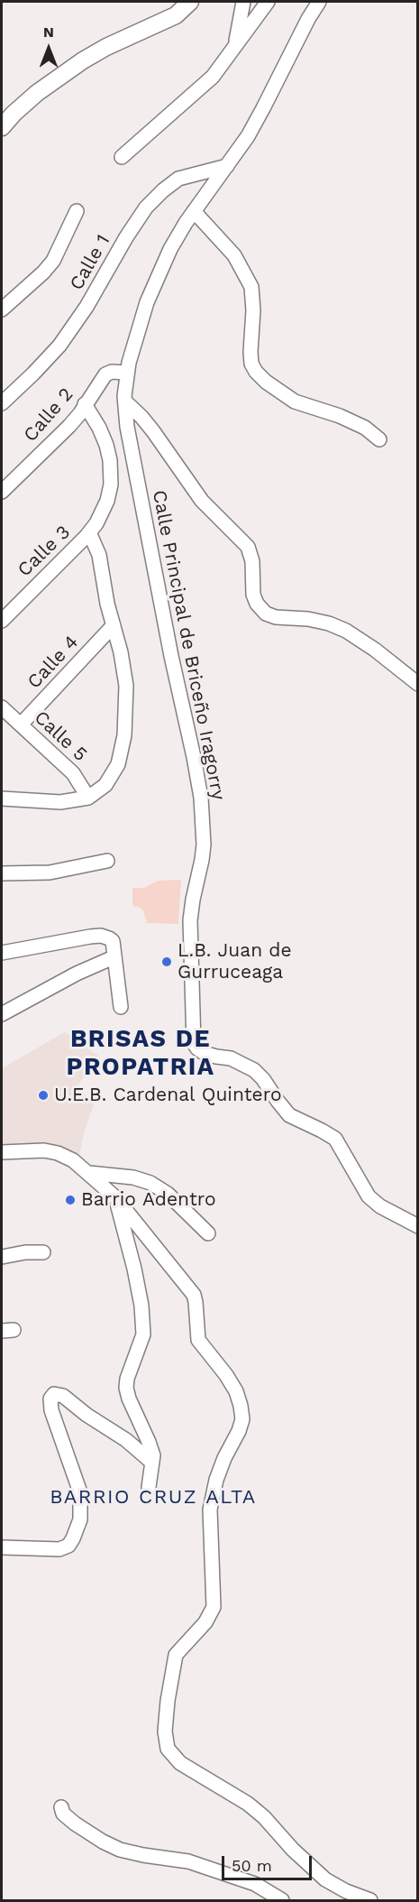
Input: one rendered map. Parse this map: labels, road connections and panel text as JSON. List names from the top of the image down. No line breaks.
{"streets":{"street":["Calle 1","Calle 2","Calle 3","Calle Principal de Briceño Iragorry","Calle 4","Calle 5"]},"crossings":[["Calle 1","Calle Principal de Briceño Iragorry"],["Calle 2","Calle 3"],["Calle 2","Calle Principal de Briceño Iragorry"],["Calle 4","Calle 5"]],"districts":["BRISAS DE PROPATRIA","BARRIO CRUZ ALTA"],"places":["L.B. Juan de Gurruceaga","U.E.B. Cardenal Quintero","Barrio Adentro"],"scale_bar":"50 m","north":"top"}
